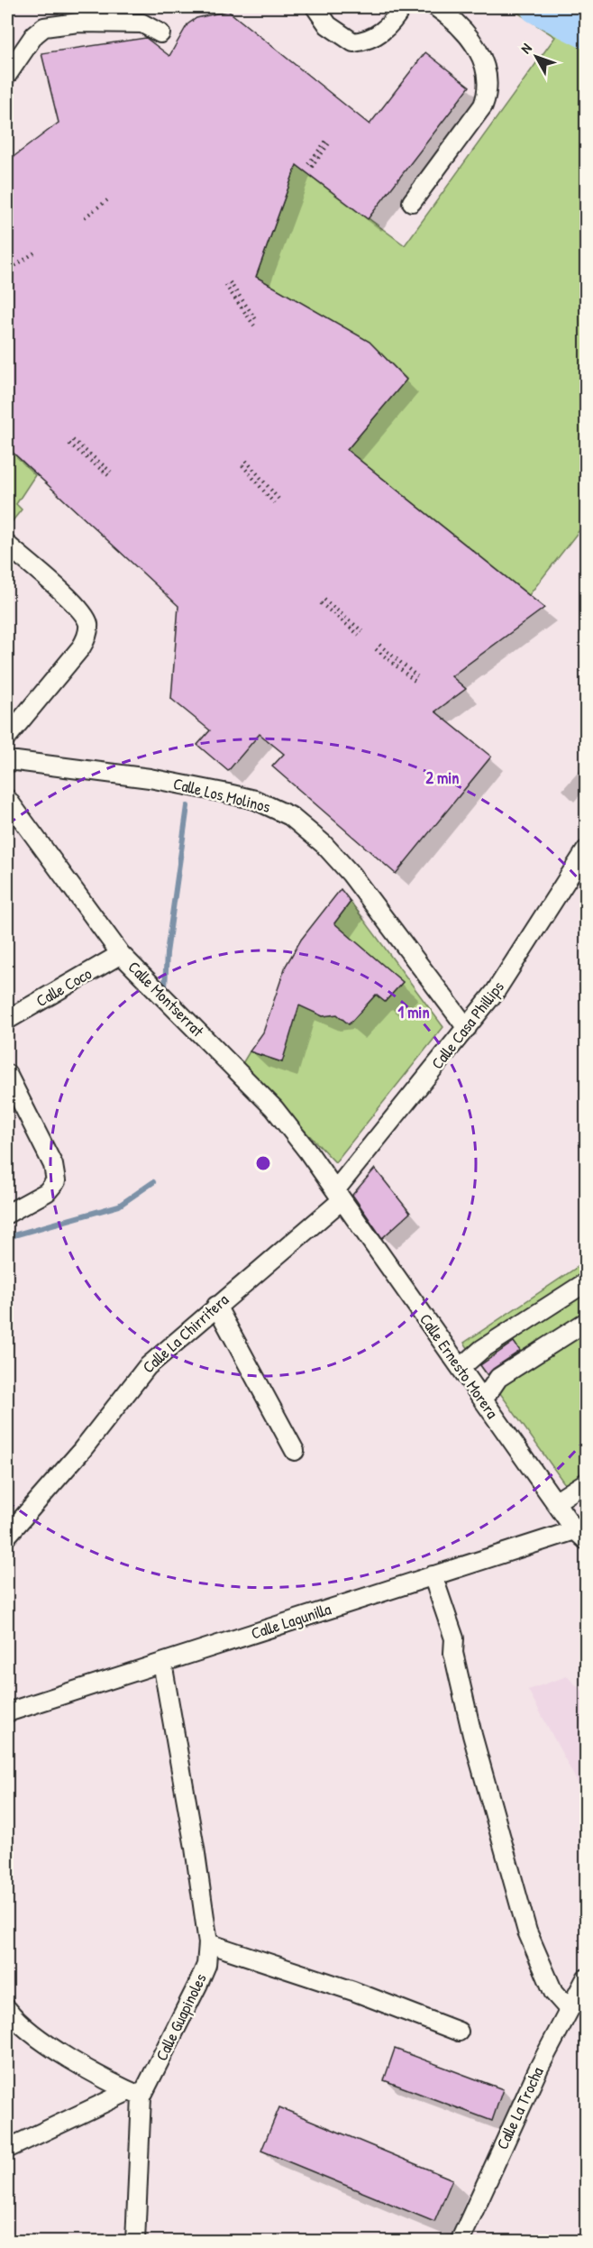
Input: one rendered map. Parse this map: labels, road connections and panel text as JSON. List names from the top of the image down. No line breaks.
{"streets":{"street":["Calle Los Molinos","Calle Coco","Calle Montserrat","Calle Casa Phillips","Calle La Chirritera","Calle Ernesto Morera","Calle Lagunilla","Calle Guapinoles","Calle La Trocha"]},"crossings":[["Calle Los Molinos","Calle Casa Phillips"],["Calle Coco","Calle Montserrat"],["Calle Montserrat","Calle Casa Phillips"],["Calle Montserrat","Calle La Chirritera"],["Calle Montserrat","Calle Ernesto Morera"],["Calle Casa Phillips","Calle La Chirritera"],["Calle Casa Phillips","Calle Ernesto Morera"],["Calle La Chirritera","Calle Ernesto Morera"],["Calle Ernesto Morera","Calle Lagunilla"],["Calle Lagunilla","Calle Guapinoles"]],"north":"top left","rings":["2 min","1 min"]}
